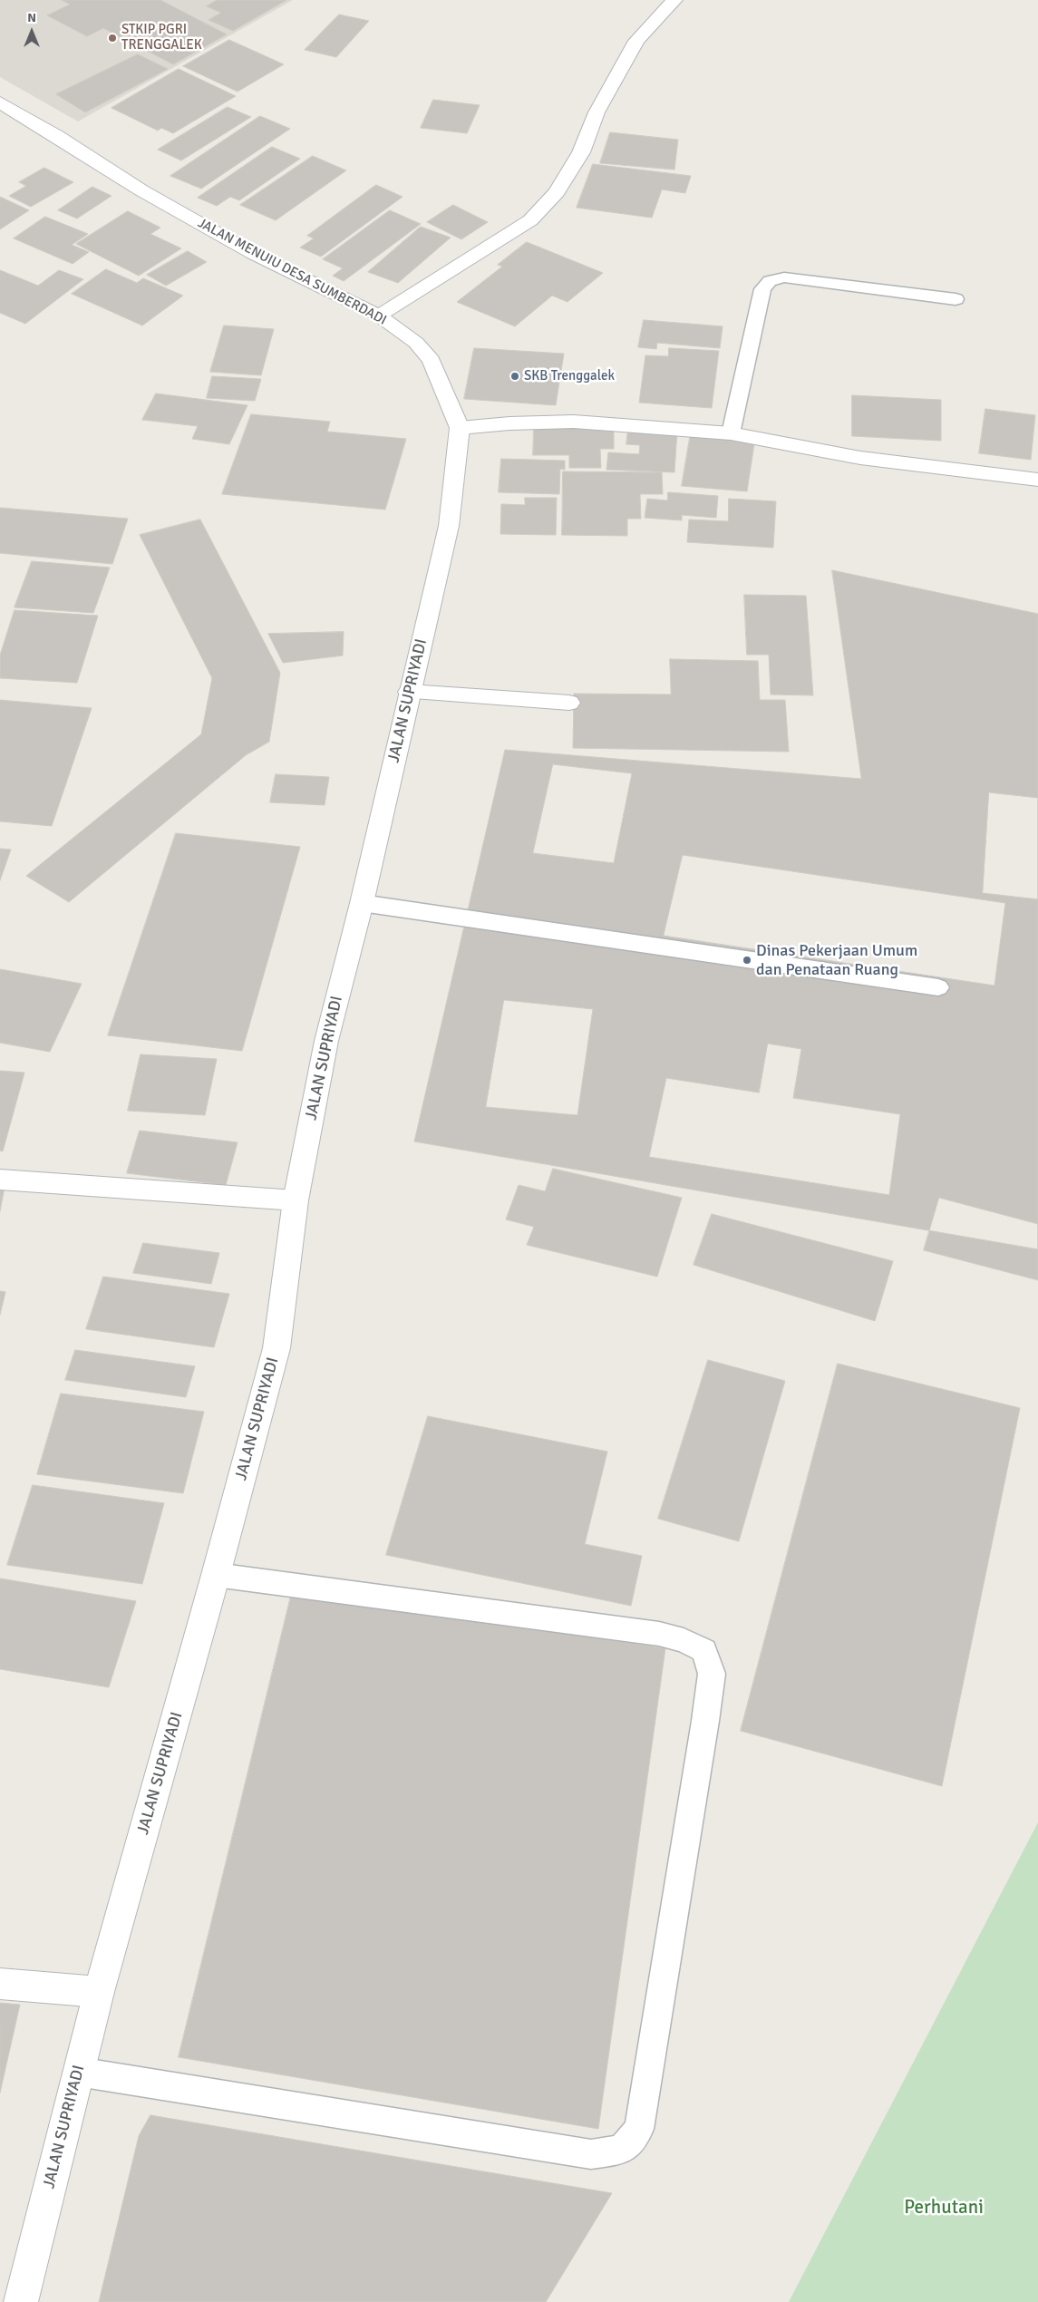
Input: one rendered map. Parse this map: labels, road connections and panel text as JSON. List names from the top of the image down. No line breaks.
{"streets":{"main road":["JALAN MENUIU DESA SUMBERDADI","JALAN SUPRIYADI"]},"crossings":[["JALAN MENUIU DESA SUMBERDADI","JALAN SUPRIYADI"]],"parks":["Perhutani"],"places":["STKIP PGRI TRENGGALEK","SKB Trenggalek","Dinas Pekerjaan Umum dan Penataan Ruang"],"north":"top"}
